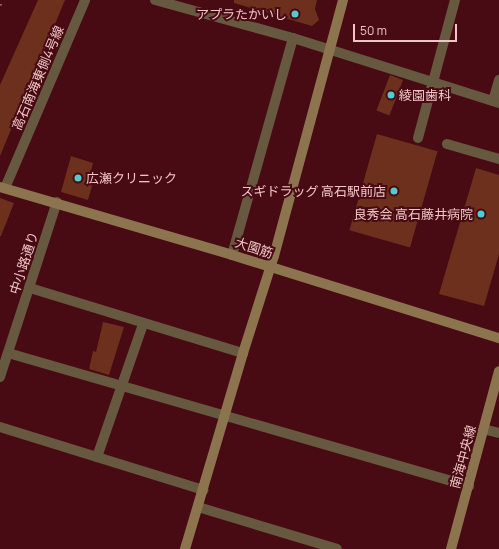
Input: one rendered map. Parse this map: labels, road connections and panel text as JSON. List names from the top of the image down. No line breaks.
{"streets":{"street":["高石南海東側4号線","大園筋","中小路通り","南海中央線"]},"crossings":[["高石南海東側4号線","大園筋"],["大園筋","中小路通り"]],"places":["アプラたかいし","綾園歯科","広瀬クリニック","スギドラッグ 高石駅前店","良秀会 高石藤井病院"],"scale_bar":"50 m"}
